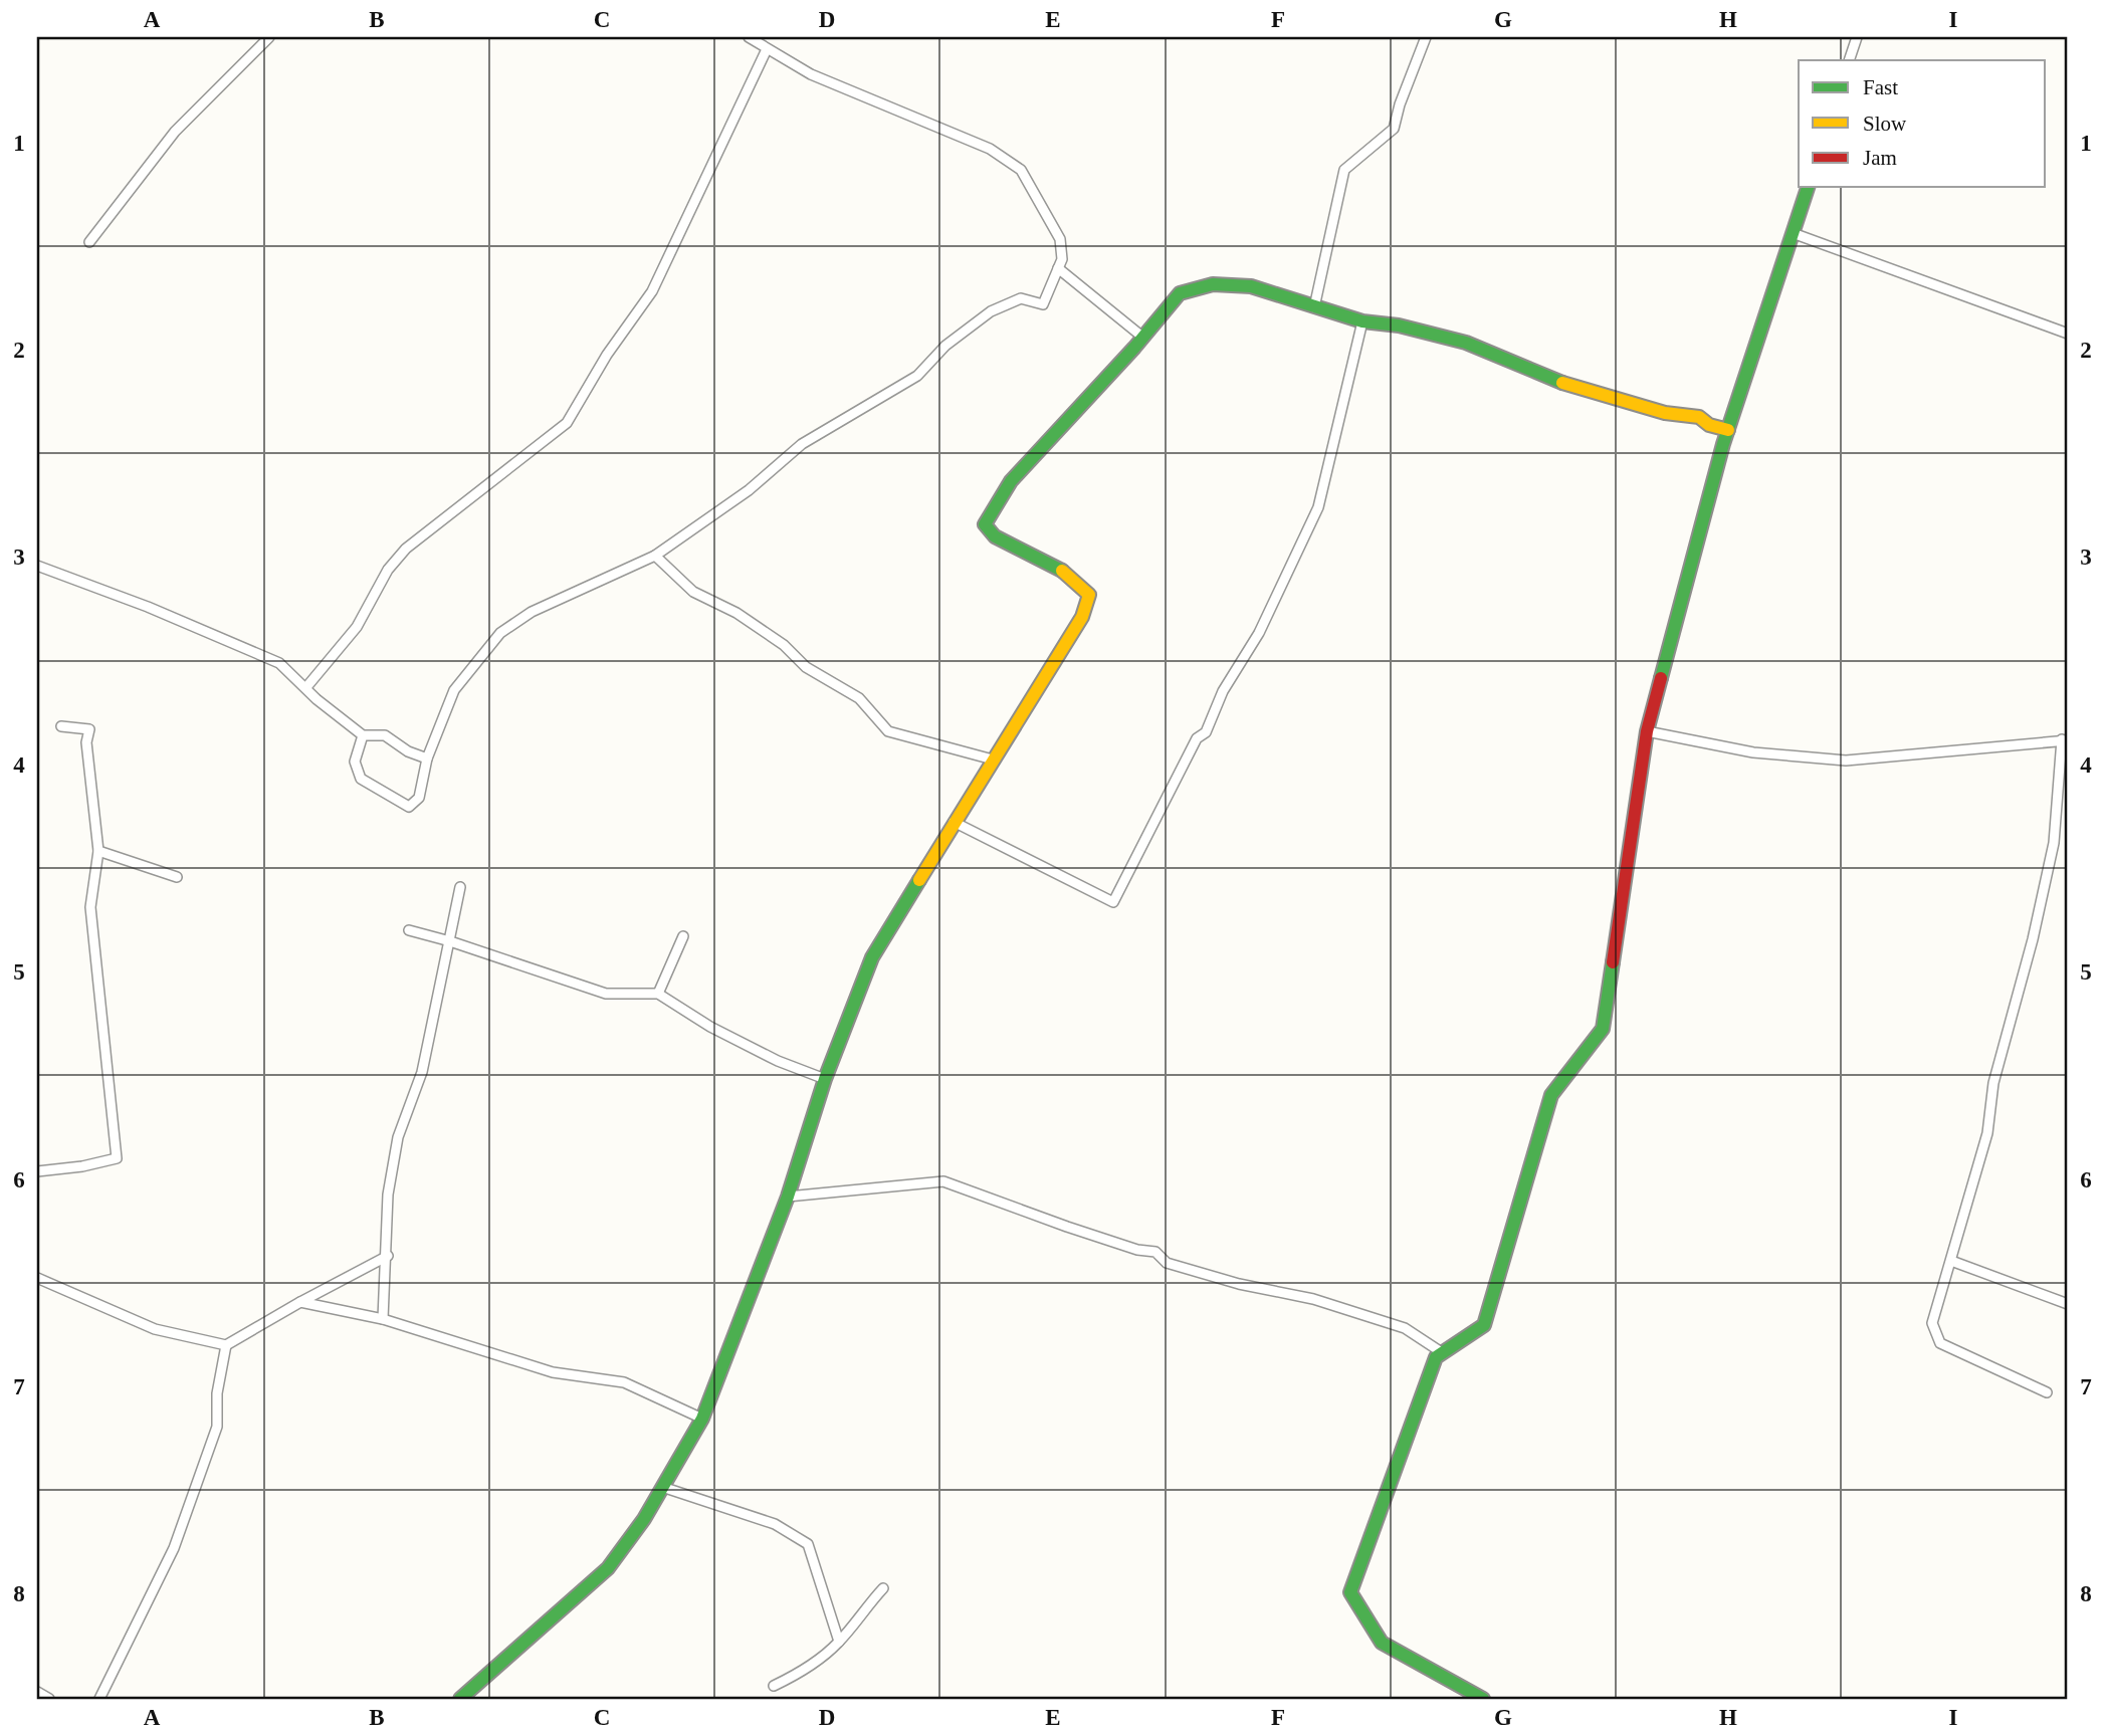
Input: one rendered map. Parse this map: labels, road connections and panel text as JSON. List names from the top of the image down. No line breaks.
{"legend":["Fast","Slow","Jam"],"grid":{"columns":["A","B","C","D","E","F","G","H","I"],"rows":["1","2","3","4","5","6","7","8"]}}
